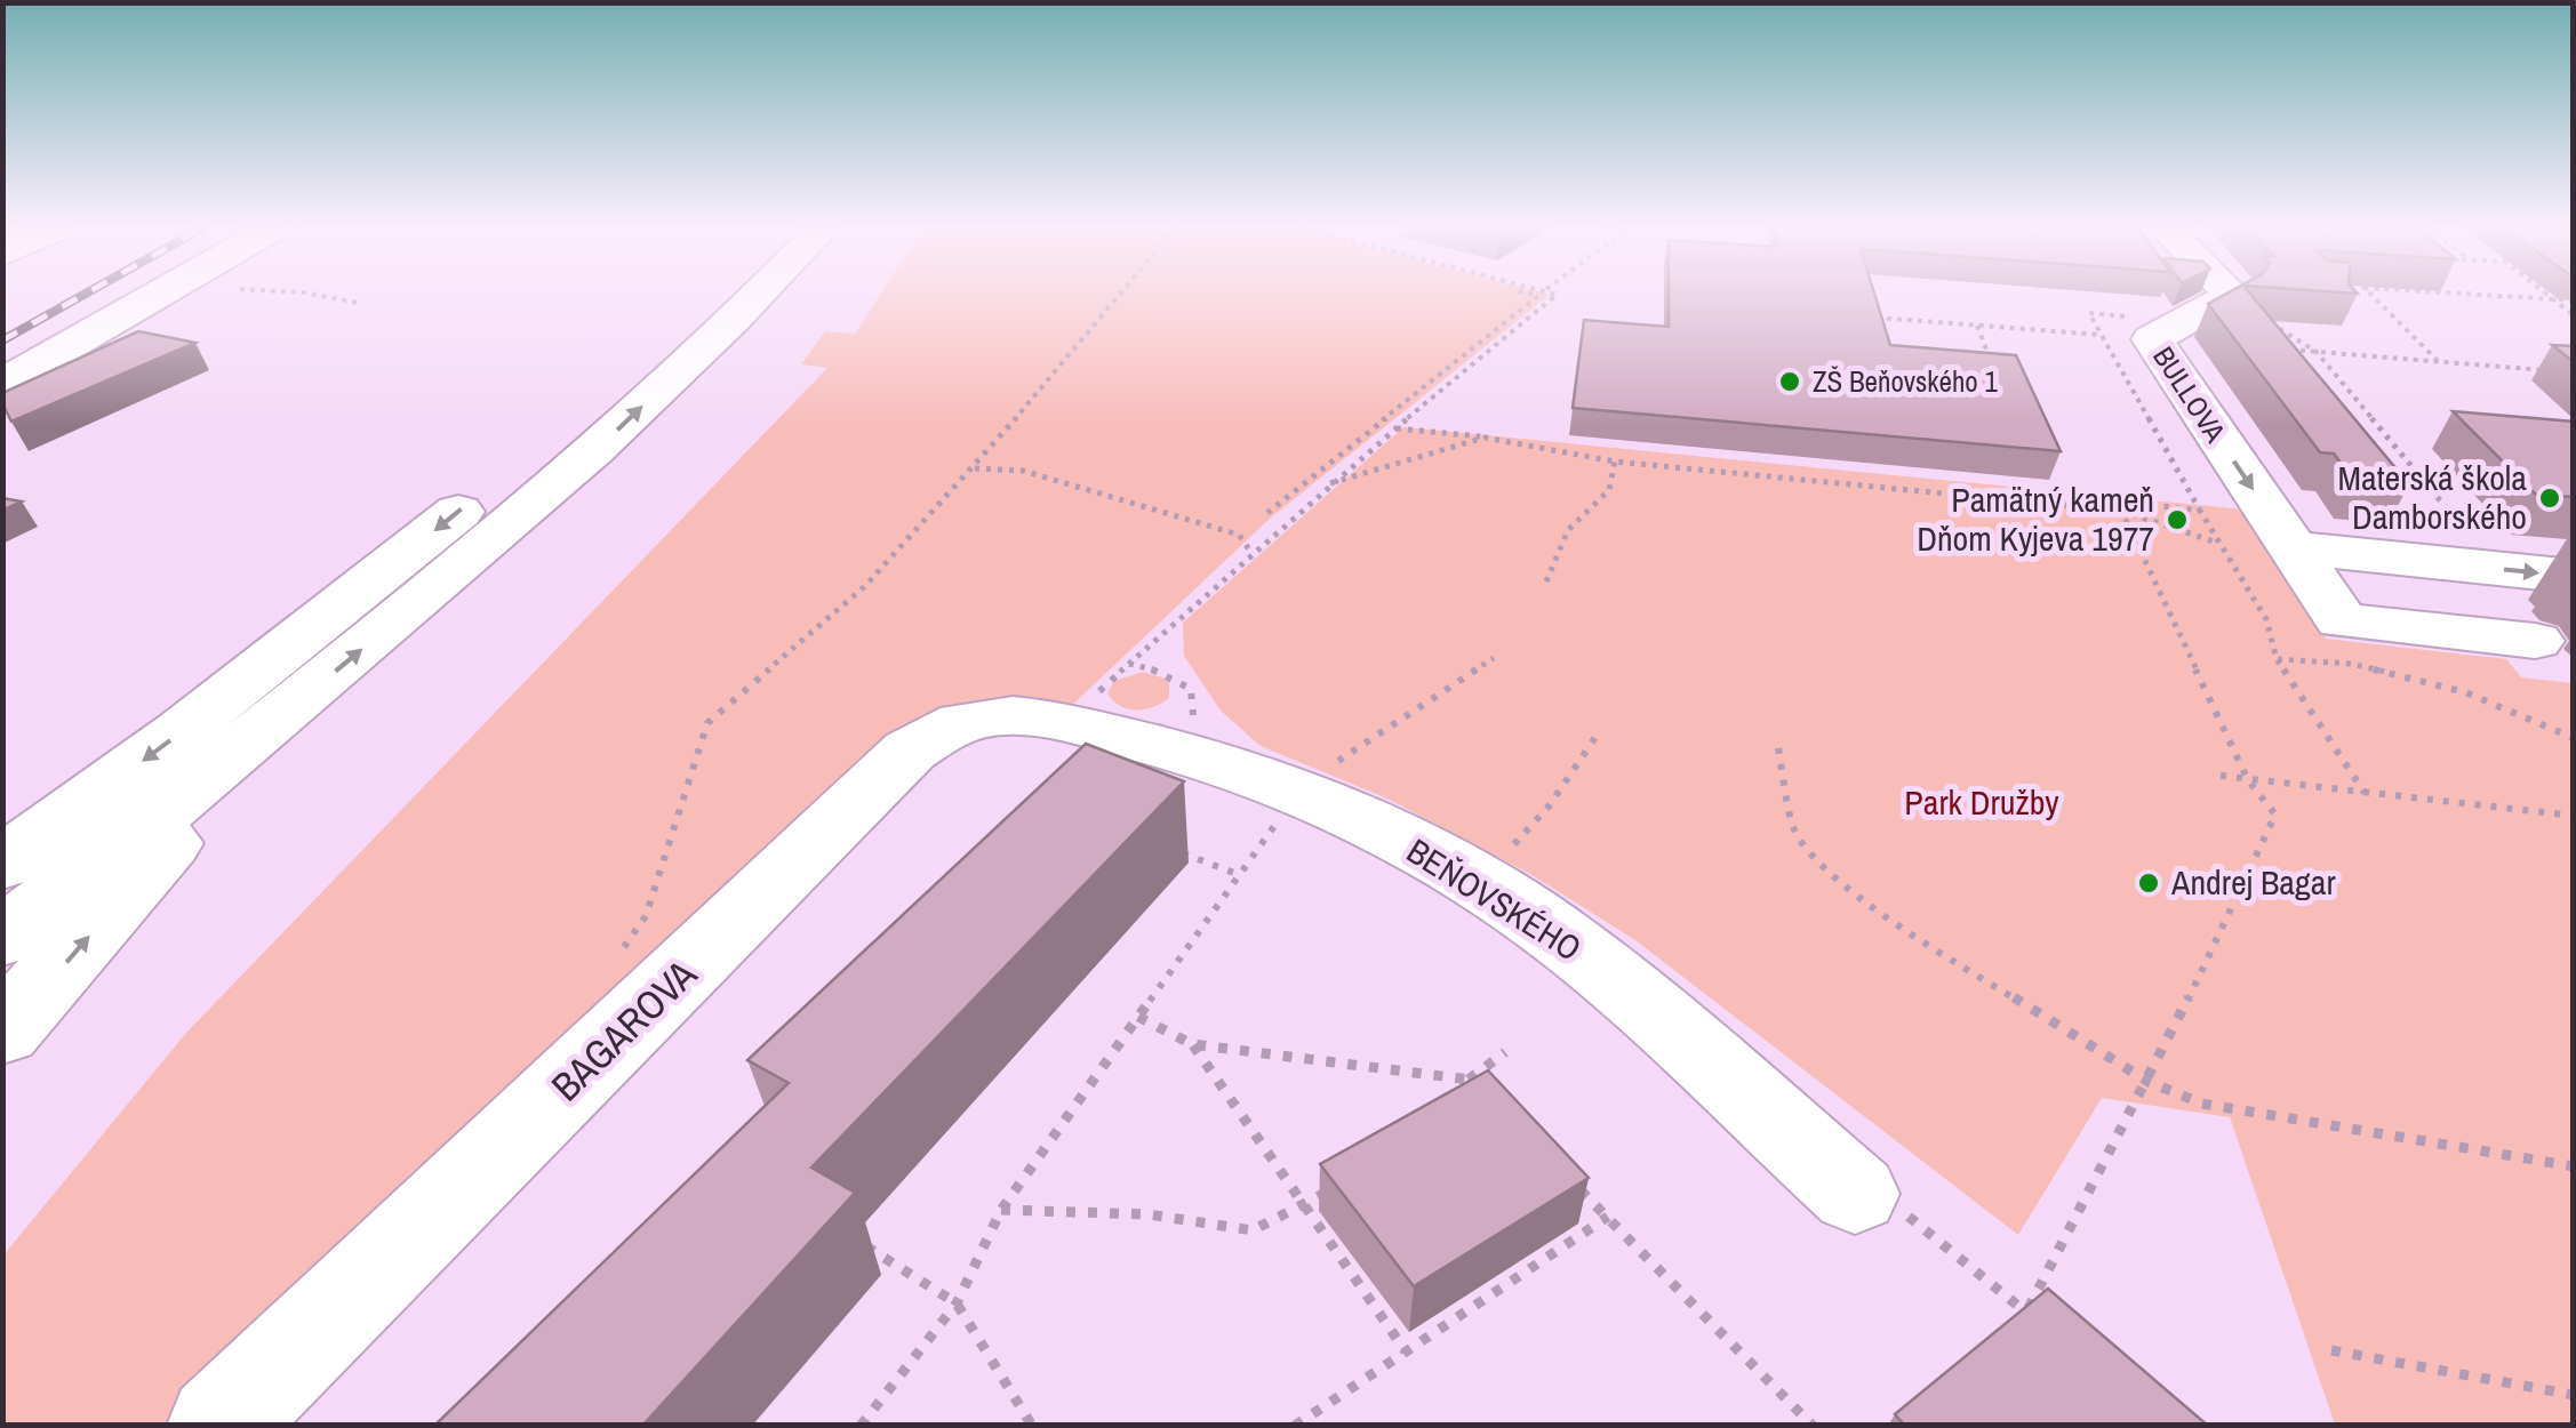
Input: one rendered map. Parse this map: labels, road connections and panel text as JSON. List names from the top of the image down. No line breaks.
{"streets":{"main road":["BULLOVA","BEŇOVSKÉHO","BAGAROVA"]},"crossings":[["BEŇOVSKÉHO","BAGAROVA"]],"parks":["Park Družby"],"places":["ZŠ Beňovského 1","Materská škola Damborského","Pamätný kameň Dňom Kyjeva 1977","Andrej Bagar"]}
